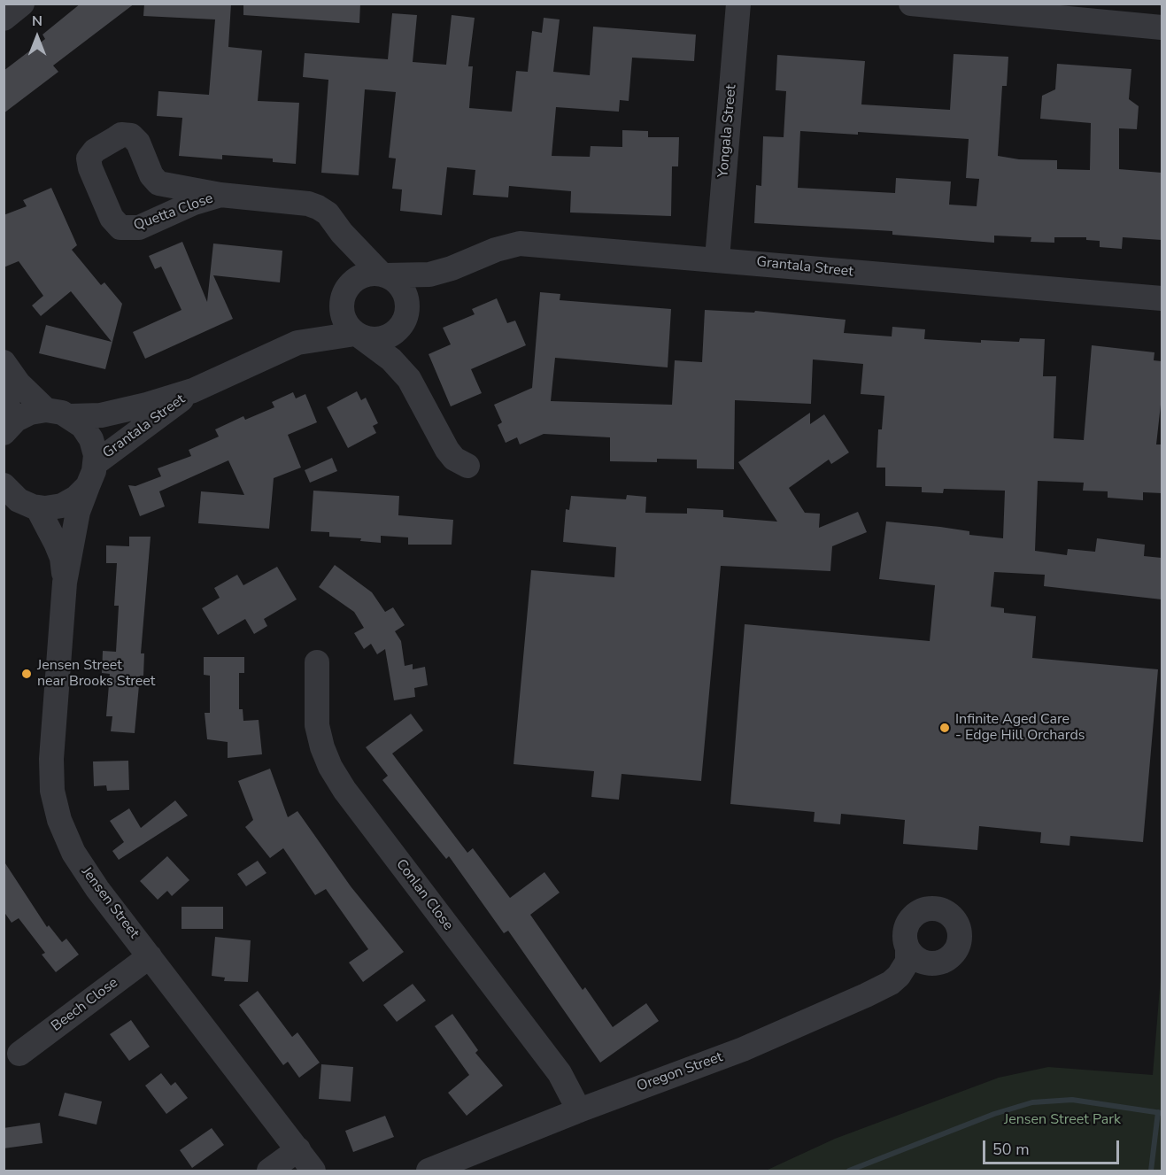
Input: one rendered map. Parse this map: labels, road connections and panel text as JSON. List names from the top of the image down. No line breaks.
{"streets":{"street":["Yongala Street","Quetta Close","Grantala Street","Conlan Close","Jensen Street","Beech Close","Oregon Street"]},"crossings":[["Yongala Street","Grantala Street"],["Quetta Close","Grantala Street"],["Grantala Street","Jensen Street"],["Conlan Close","Oregon Street"],["Jensen Street","Beech Close"]],"parks":["Jensen Street Park"],"places":["Jensen Street near Brooks Street","Infinite Aged Care - Edge Hill Orchards"],"scale_bar":"50 m","north":"top"}
